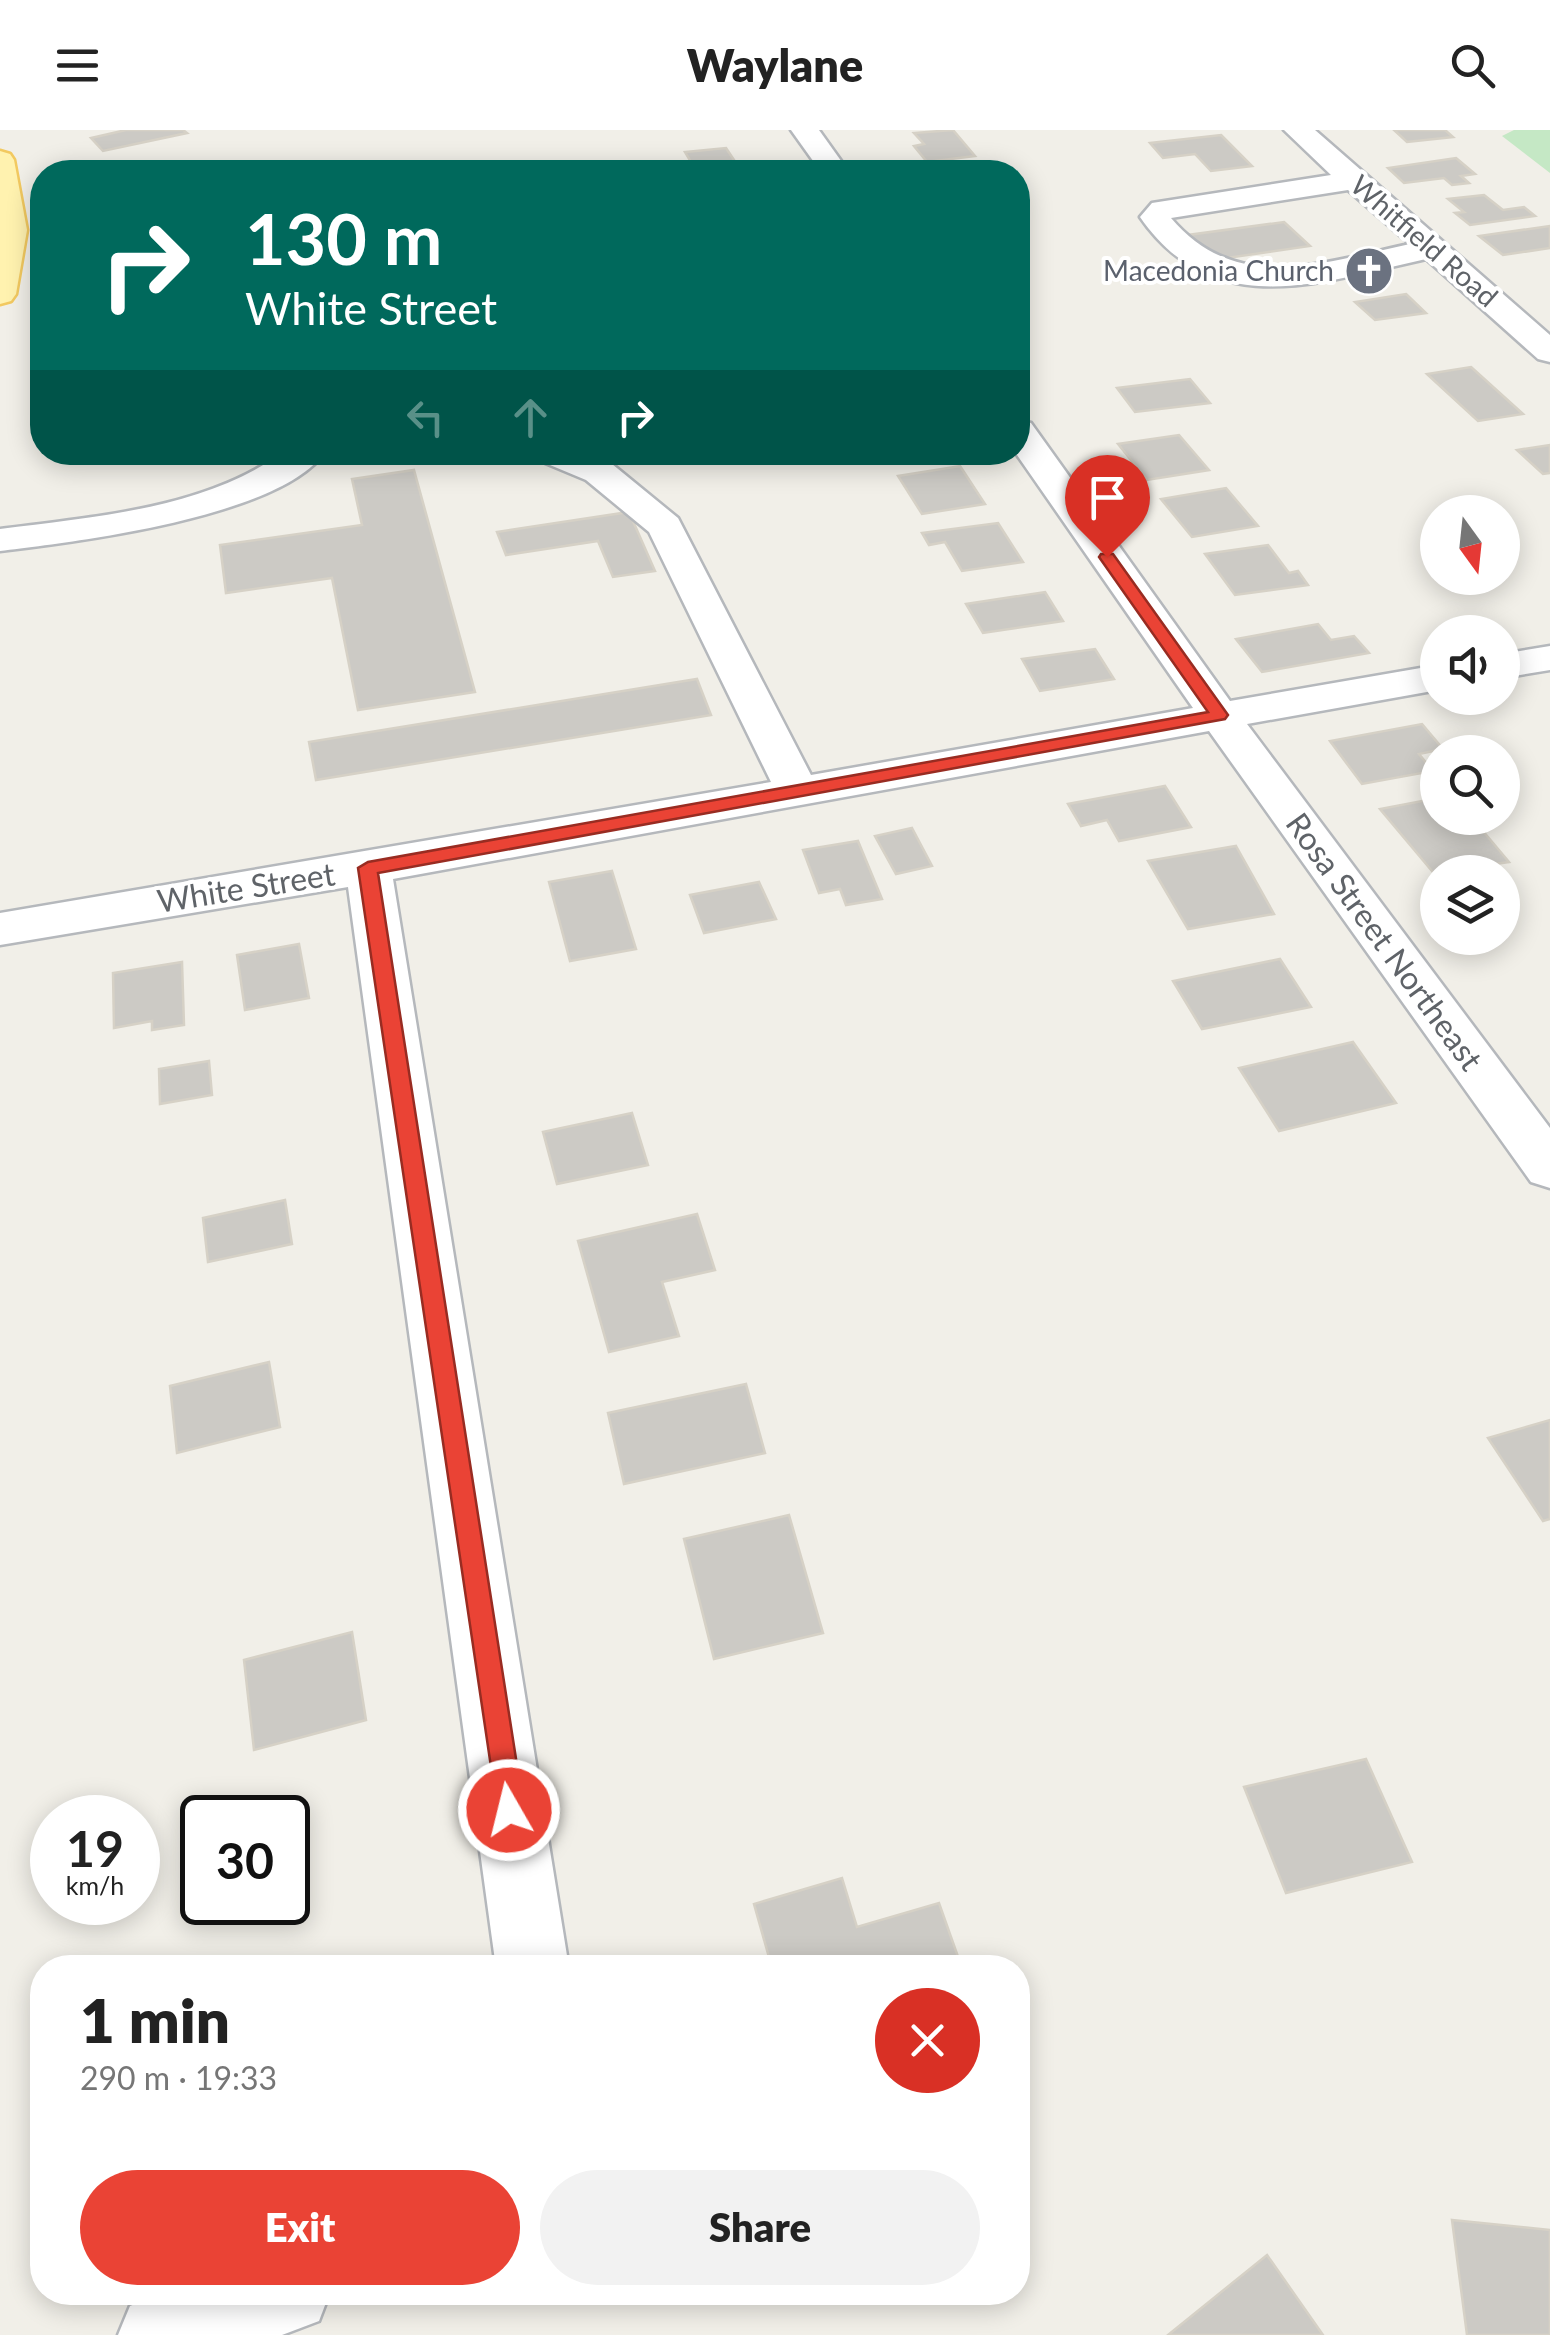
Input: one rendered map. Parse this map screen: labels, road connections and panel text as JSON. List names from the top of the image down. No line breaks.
{"streets":{"street":["Whitfield Road","White Street","Rosa Street Northeast"]},"crossings":[["White Street","Rosa Street Northeast"]],"places":{"church":["Macedonia Church"]},"north":"bottom","page":{"header":"Waylane","turn":["130 m","White Street"],"speed":"19 km/h","limit":"30","heading":["1 min","290 m · 19:33"],"buttons":["Exit","Share"]}}
